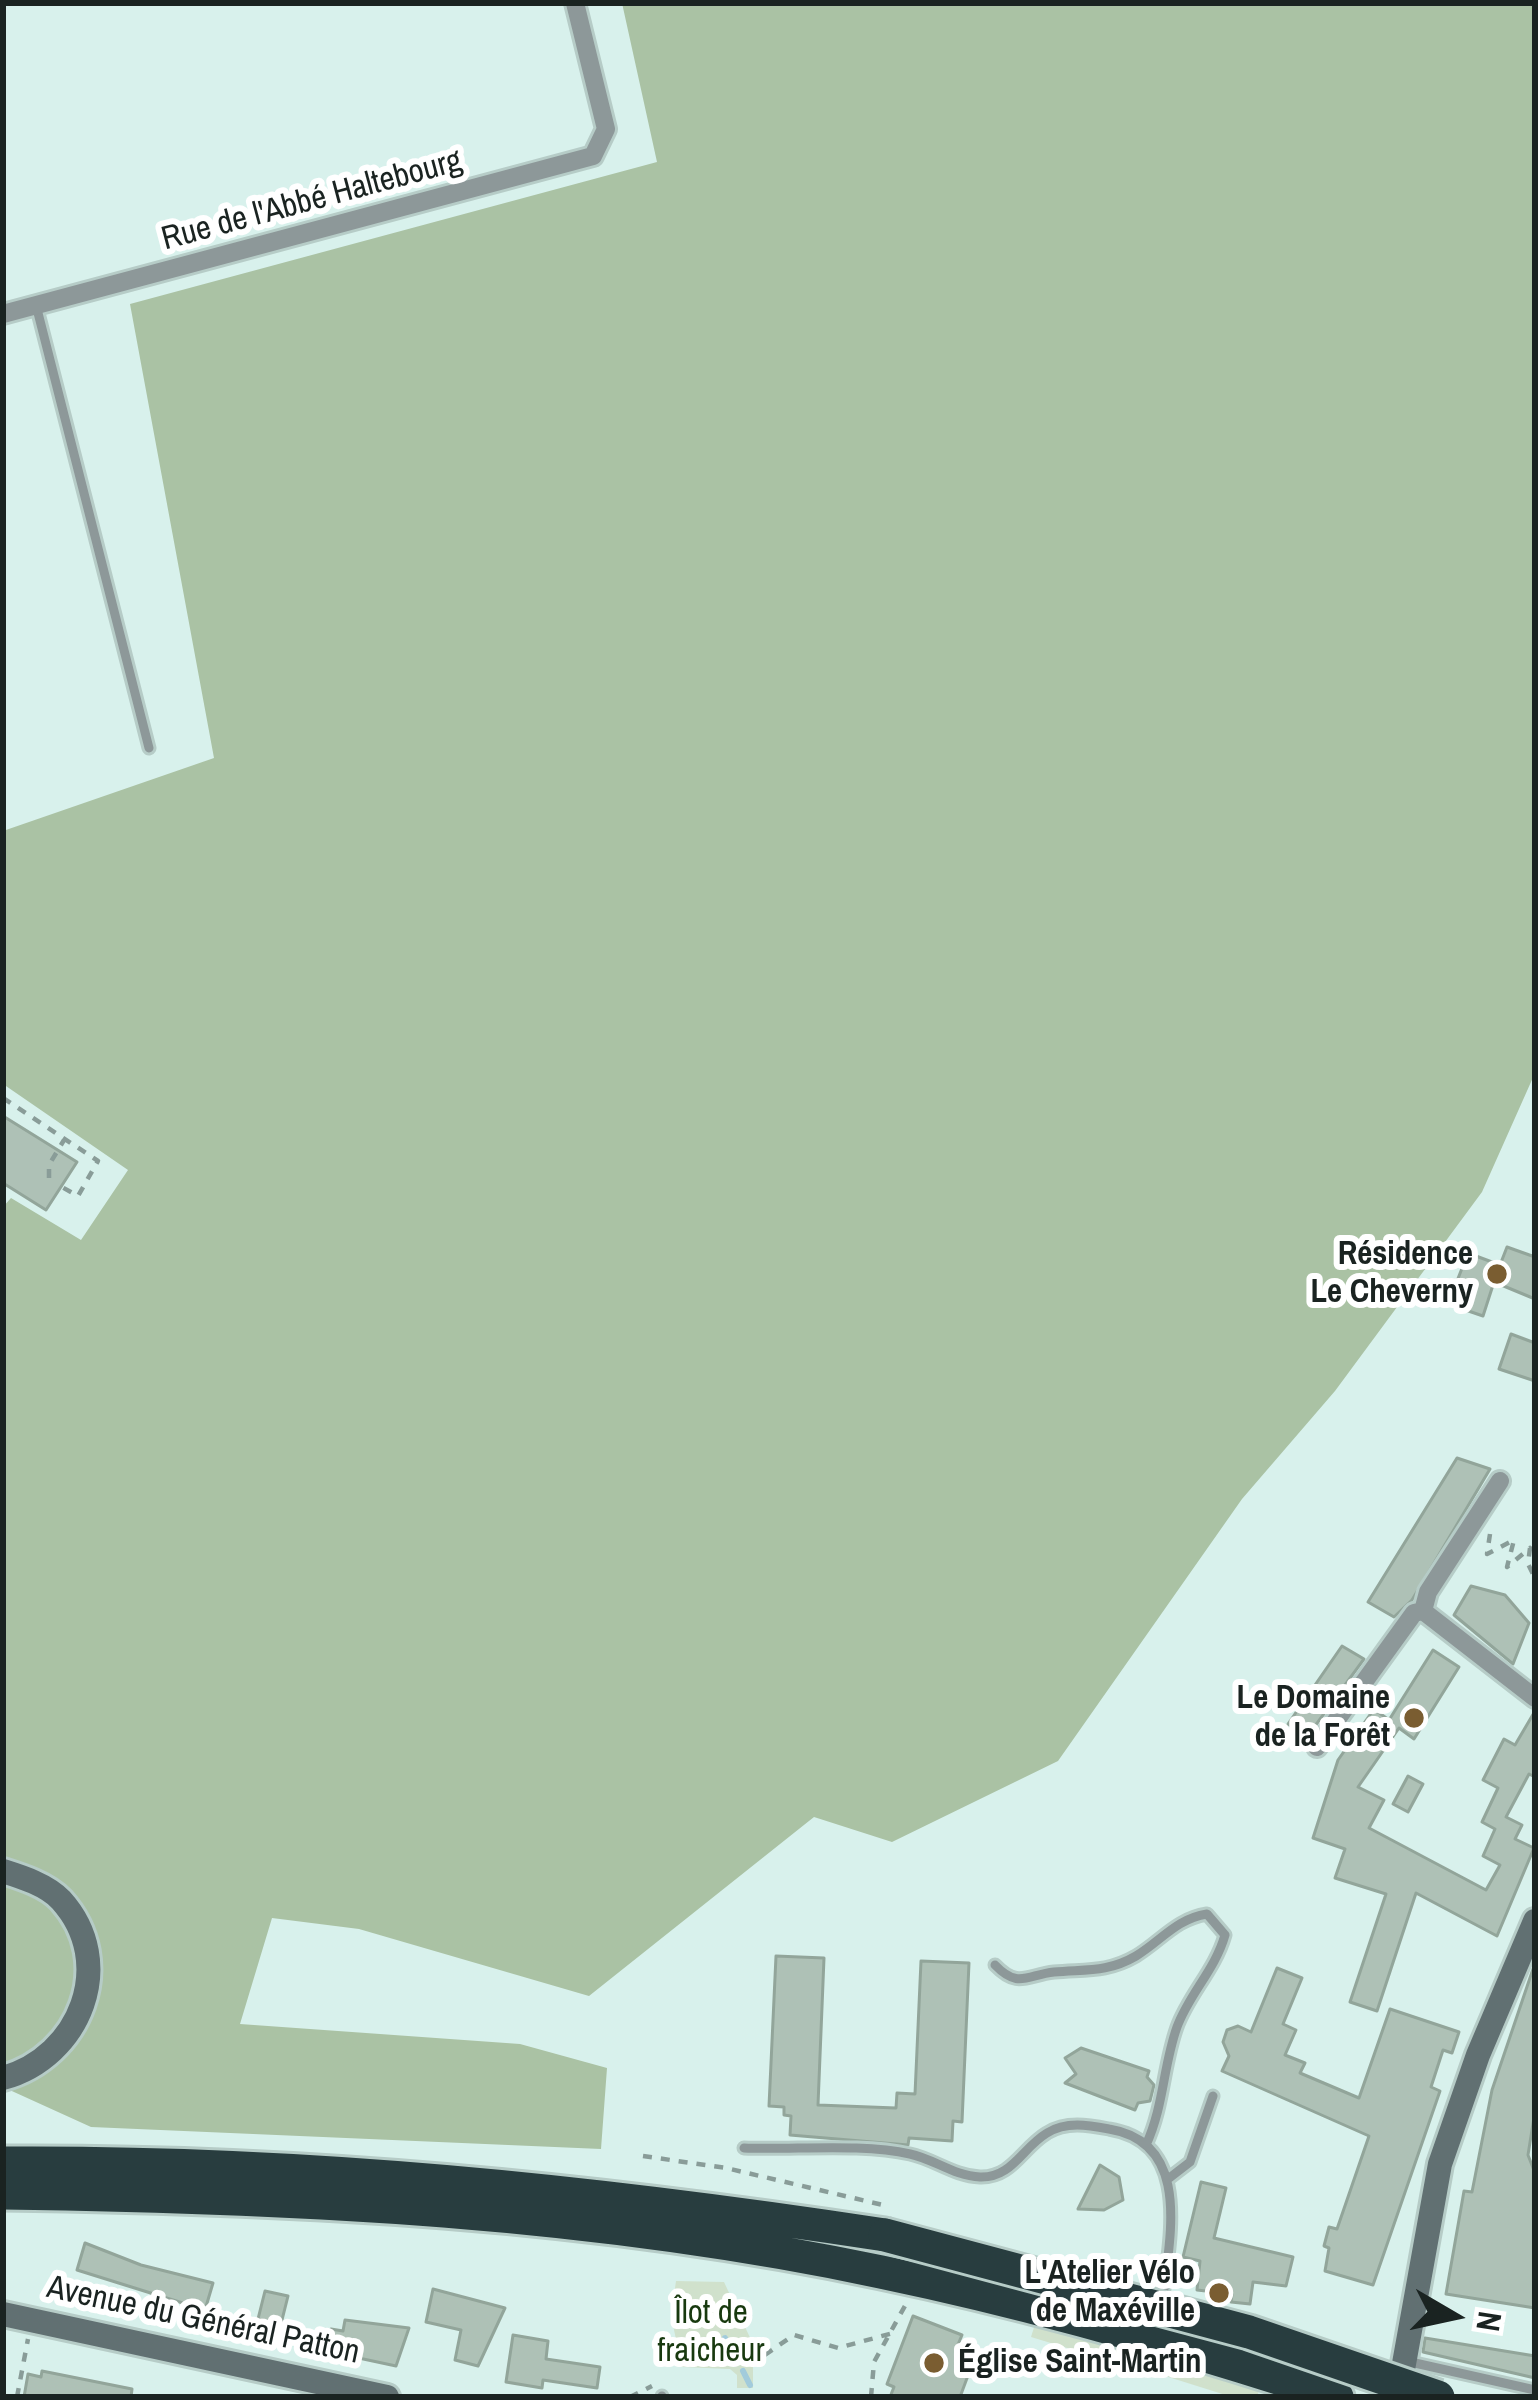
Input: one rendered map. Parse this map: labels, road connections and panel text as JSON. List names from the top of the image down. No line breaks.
{"streets":{"street":["Rue de l'Abbé Haltebourg","Avenue du Général Patton"]},"parks":["Îlot de fraicheur"],"places":["Résidence Le Cheverny","Le Domaine de la Forêt","L'Atelier Vélo de Maxéville","Église Saint-Martin"],"north":"right"}
